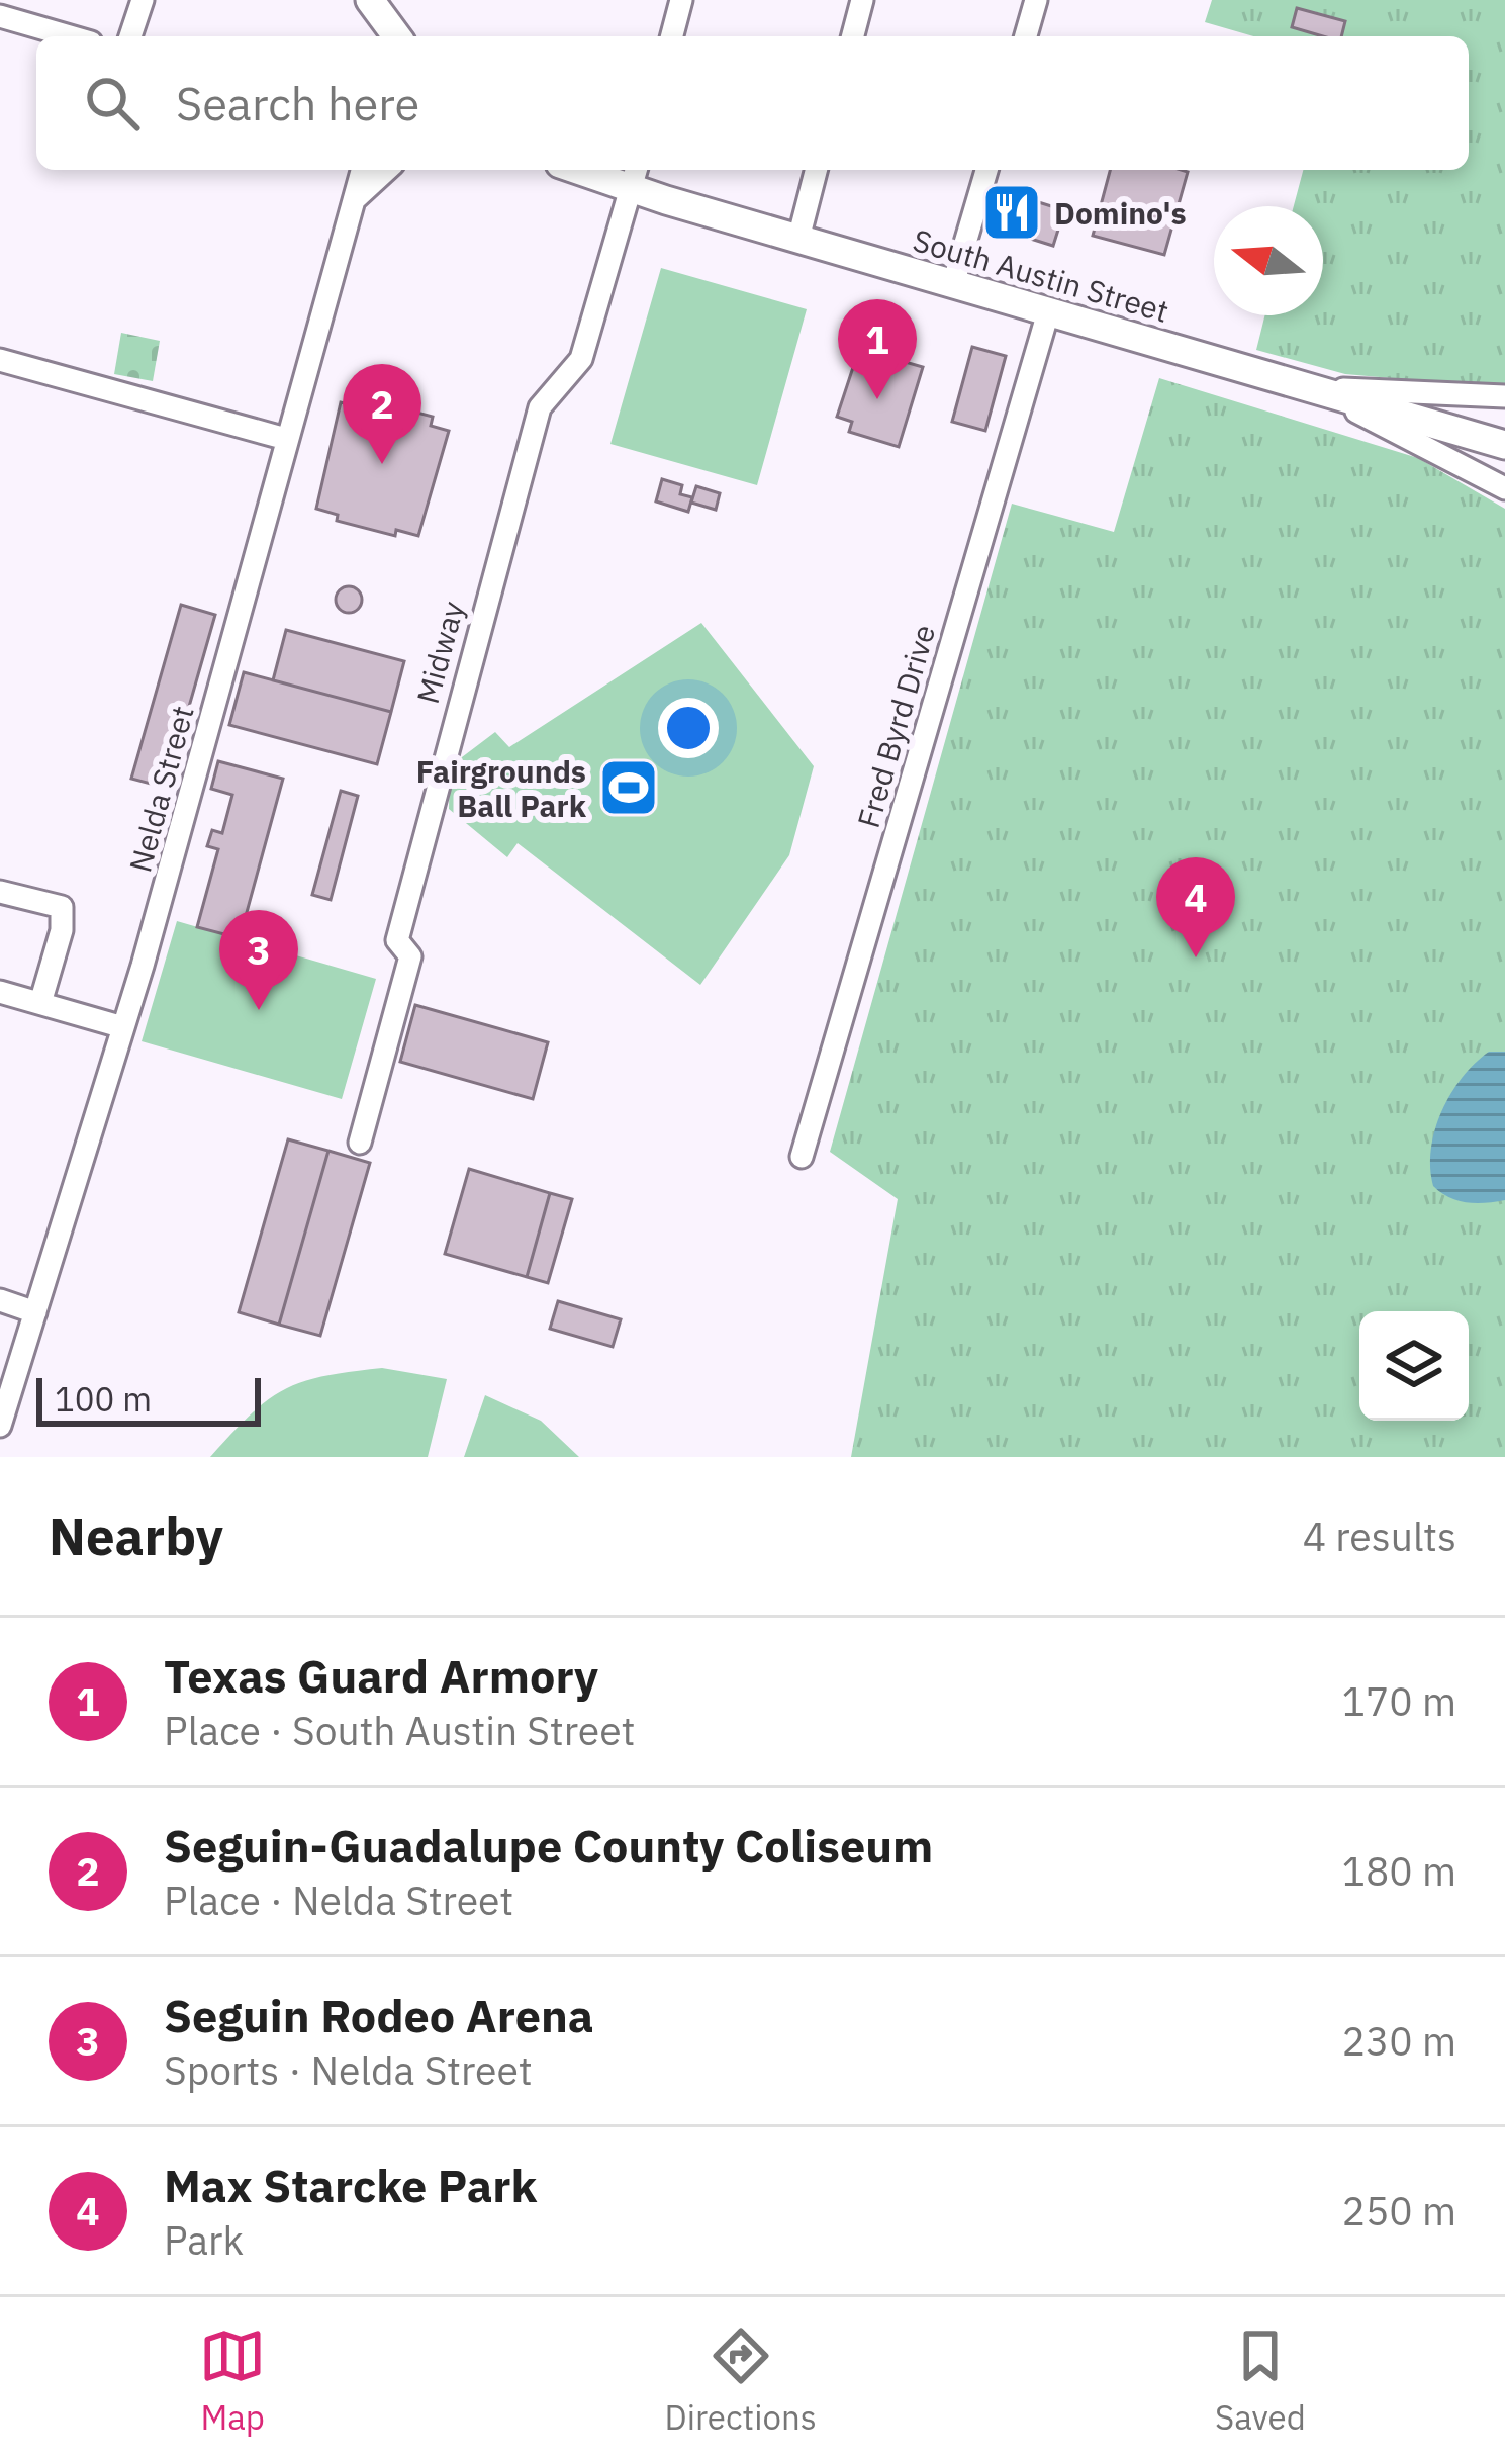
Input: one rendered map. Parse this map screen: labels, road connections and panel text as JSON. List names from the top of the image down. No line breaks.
{"streets":{"main road":["South Austin Street"],"street":["Midway","Fred Byrd Drive","Nelda Street"]},"crossings":[["South Austin Street","Midway"],["South Austin Street","Fred Byrd Drive"]],"places":{"restaurant":["Domino's"],"sports":["Fairgrounds Ball Park"]},"scale_bar":"100 m","north":"left","page":{"search":"Search here","pins":["1","2","4","3"],"scale":"100 m","heading":["Nearby","4 results"],"list":[{"mark":"1","name":"Texas Guard Armory","note":"Place · South Austin Street","value":"170 m"},{"mark":"2","name":"Seguin-Guadalupe County Coliseum","note":"Place · Nelda Street","value":"180 m"},{"mark":"3","name":"Seguin Rodeo Arena","note":"Sports · Nelda Street","value":"230 m"},{"mark":"4","name":"Max Starcke Park","note":"Park","value":"250 m"}],"nav":["Map","Directions","Saved"]}}
